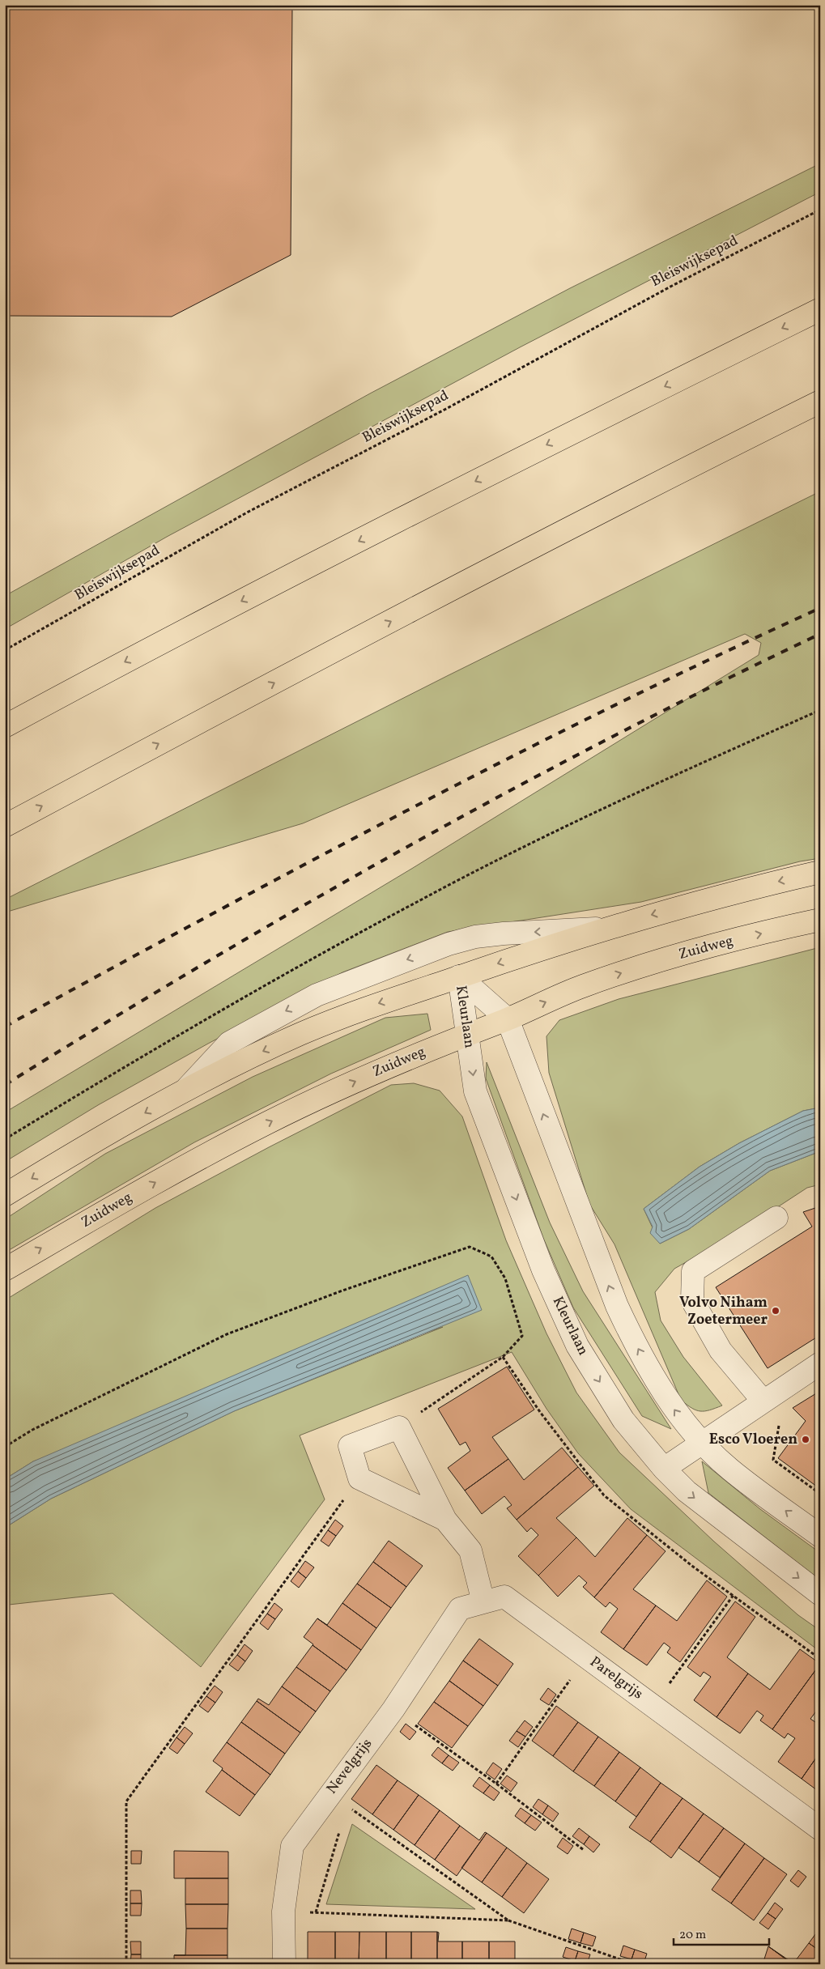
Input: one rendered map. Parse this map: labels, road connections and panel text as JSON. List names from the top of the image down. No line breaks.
{"streets":{"main road":["Zuidweg"],"street":["Kleurlaan","Parelgrijs","Nevelgrijs"],"path":["Bleiswijksepad"]},"crossings":[["Zuidweg","Kleurlaan"],["Parelgrijs","Nevelgrijs"]],"places":["Volvo Niham Zoetermeer","Esco Vloeren"],"scale_bar":"20 m"}
